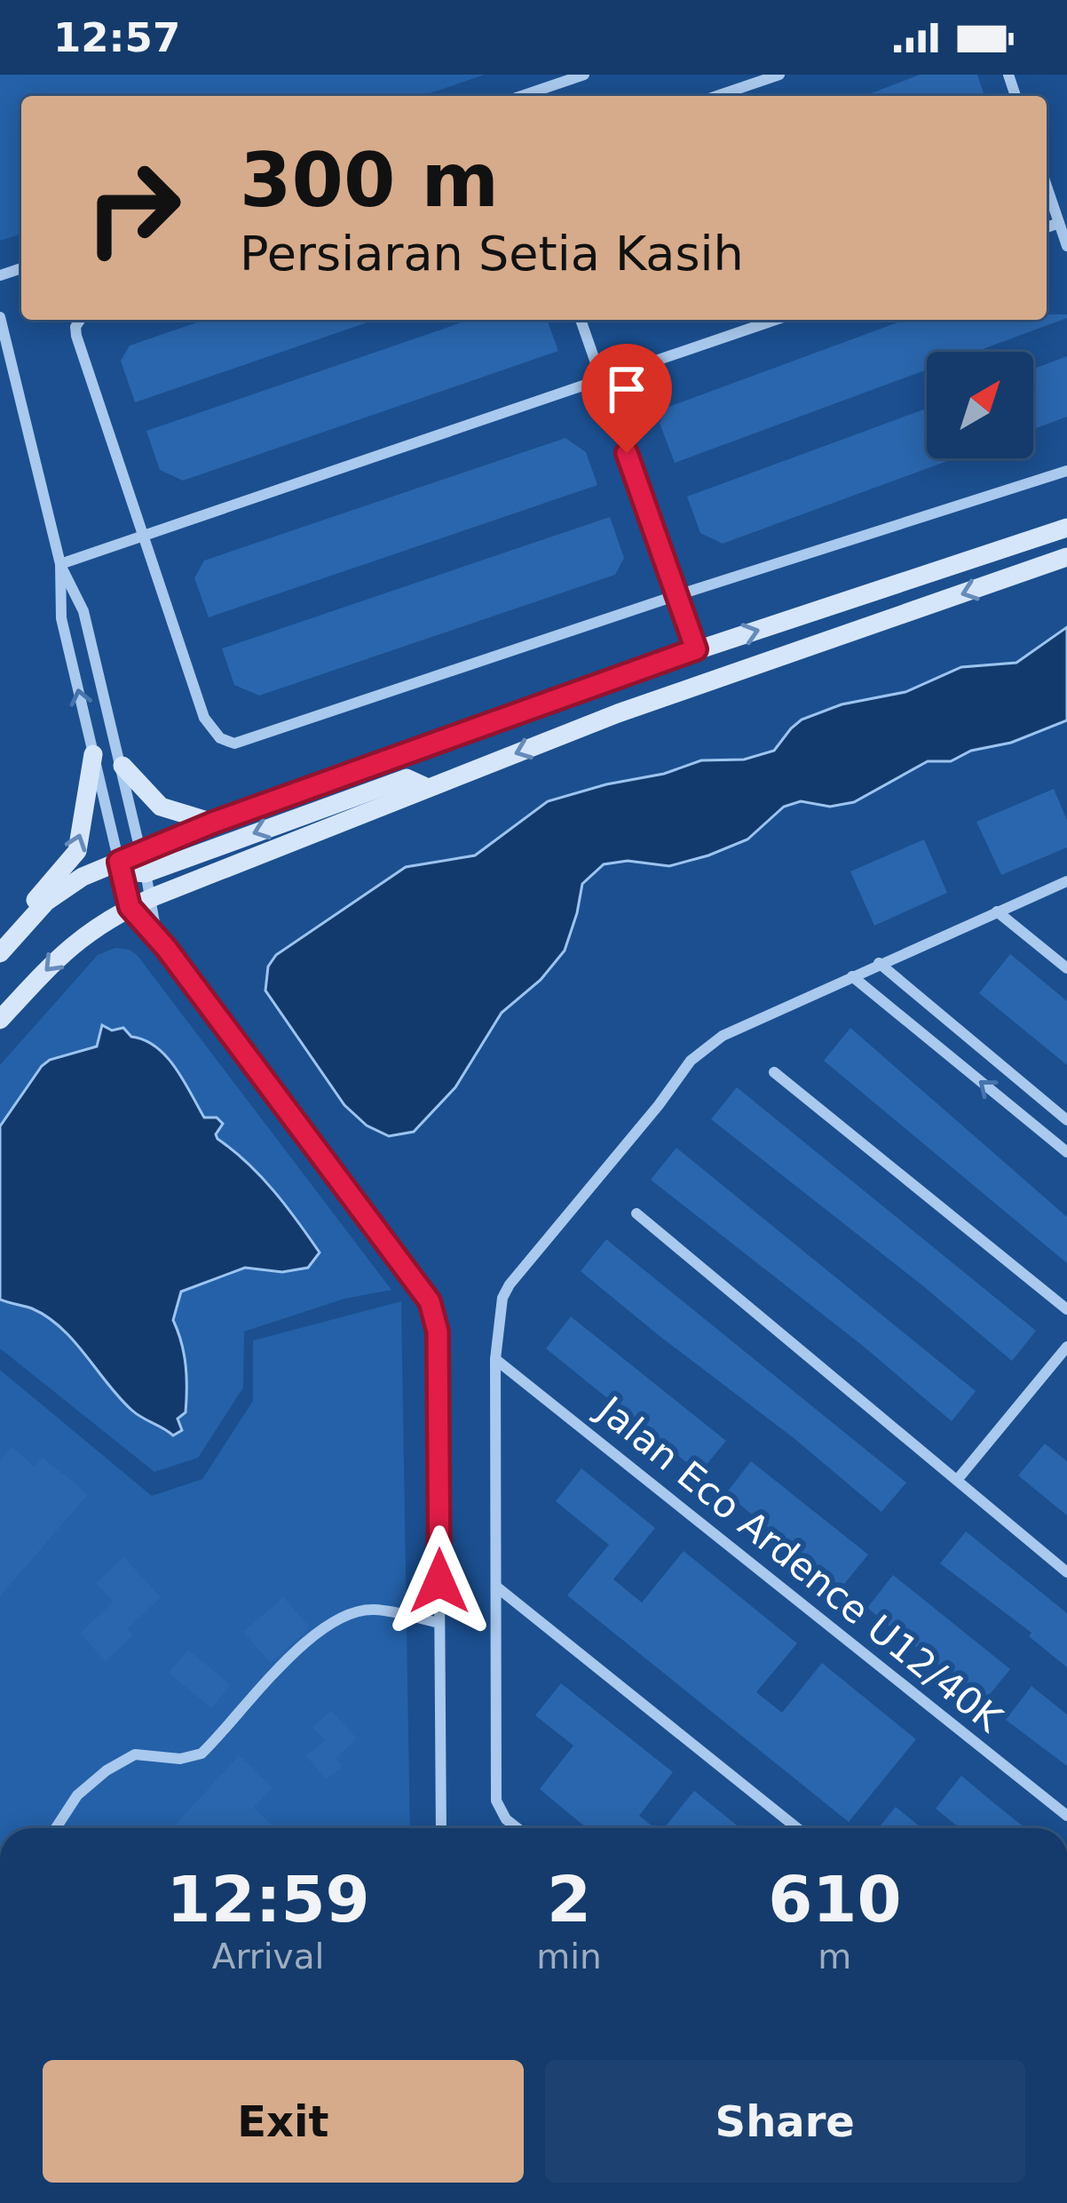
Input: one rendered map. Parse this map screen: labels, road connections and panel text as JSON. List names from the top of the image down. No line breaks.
{"streets":{"street":["Jalan Eco Ardence U12/40K"]},"north":"top right","page":{"status":"12:57","turn":["300 m","Persiaran Setia Kasih"],"eta":["12:59","Arrival","2","min","610","m"],"buttons":["Exit","Share"]}}
